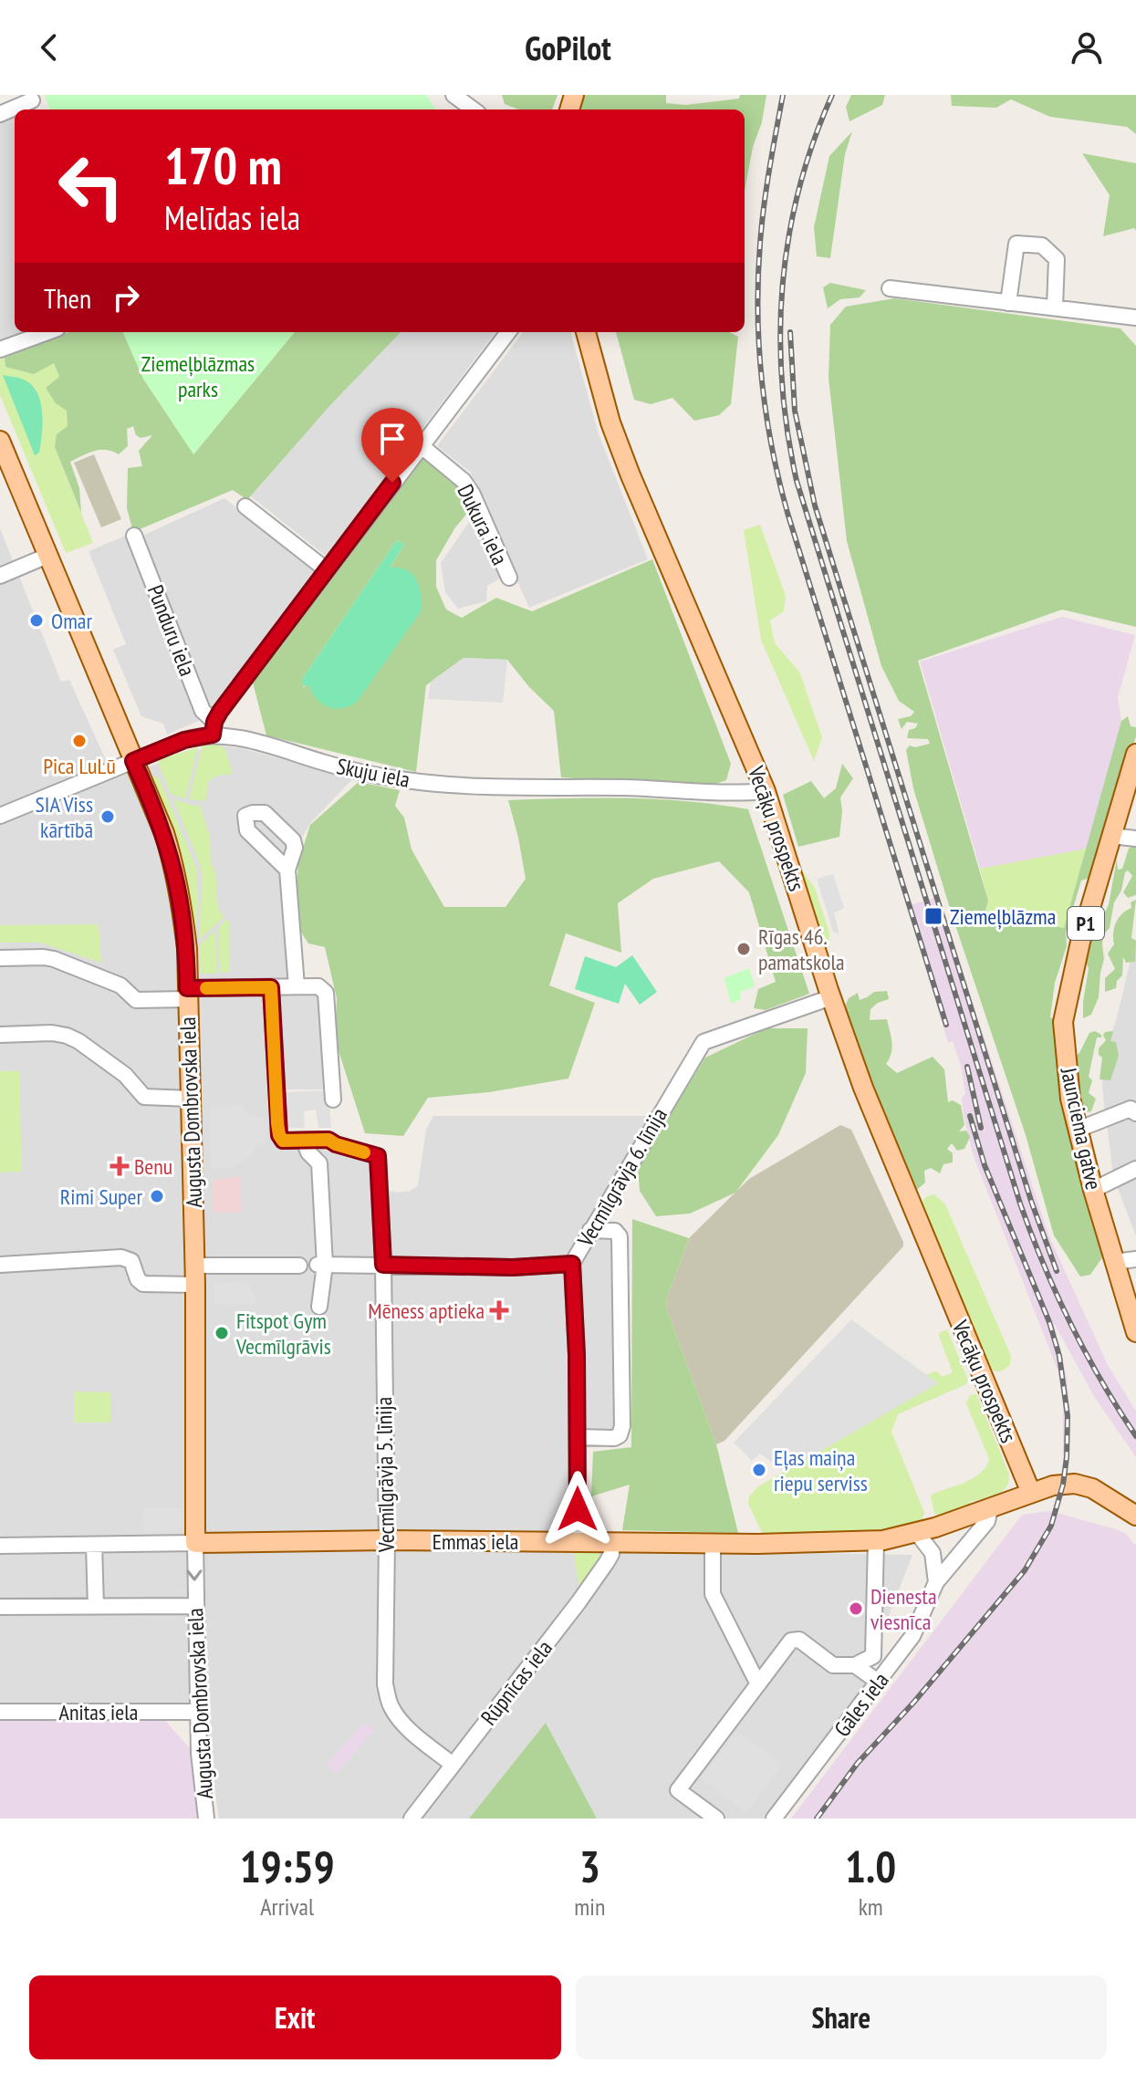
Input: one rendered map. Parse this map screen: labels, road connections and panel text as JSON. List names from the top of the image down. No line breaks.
{"streets":{"main road":["Vecāķu prospekts","P1","Augusta Dombrovska iela","Jaunciema gatve","Emmas iela"],"street":["Dukura iela","Punduru iela","Skuju iela","Vecmīlgrāvja 6. līnija","Vecmīlgrāvja 5. līnija","Rūpnīcas iela","Gāles iela","Anitas iela"]},"crossings":[["Punduru iela","Skuju iela"],["Skuju iela","Vecāķu prospekts"],["Skuju iela","Augusta Dombrovska iela"],["Vecāķu prospekts","Vecmīlgrāvja 6. līnija"],["Vecāķu prospekts","Emmas iela"],["Augusta Dombrovska iela","Emmas iela"],["Augusta Dombrovska iela","Anitas iela"],["Vecmīlgrāvja 6. līnija","Emmas iela"],["Vecmīlgrāvja 5. līnija","Emmas iela"],["Vecmīlgrāvja 5. līnija","Rūpnīcas iela"],["Emmas iela","Rūpnīcas iela"],["Emmas iela","Gāles iela"]],"parks":["Ziemeļblāzmas parks"],"places":{"other":["Omar","Pica LuLū","SIA Viss kārtībā","Rīgas 46. pamatskola","Rimi Super","Fitspot Gym Vecmīlgrāvis","Eļas maiņa riepu serviss","Dienesta viesnīca"],"transit":["Ziemeļblāzma"],"health":["Benu","Mēness aptieka"]},"page":{"header":"GoPilot","turn":["170 m","Melīdas iela"],"then":"Then","eta":["19:59","Arrival","3","min","1.0","km"],"buttons":["Exit","Share"]}}
